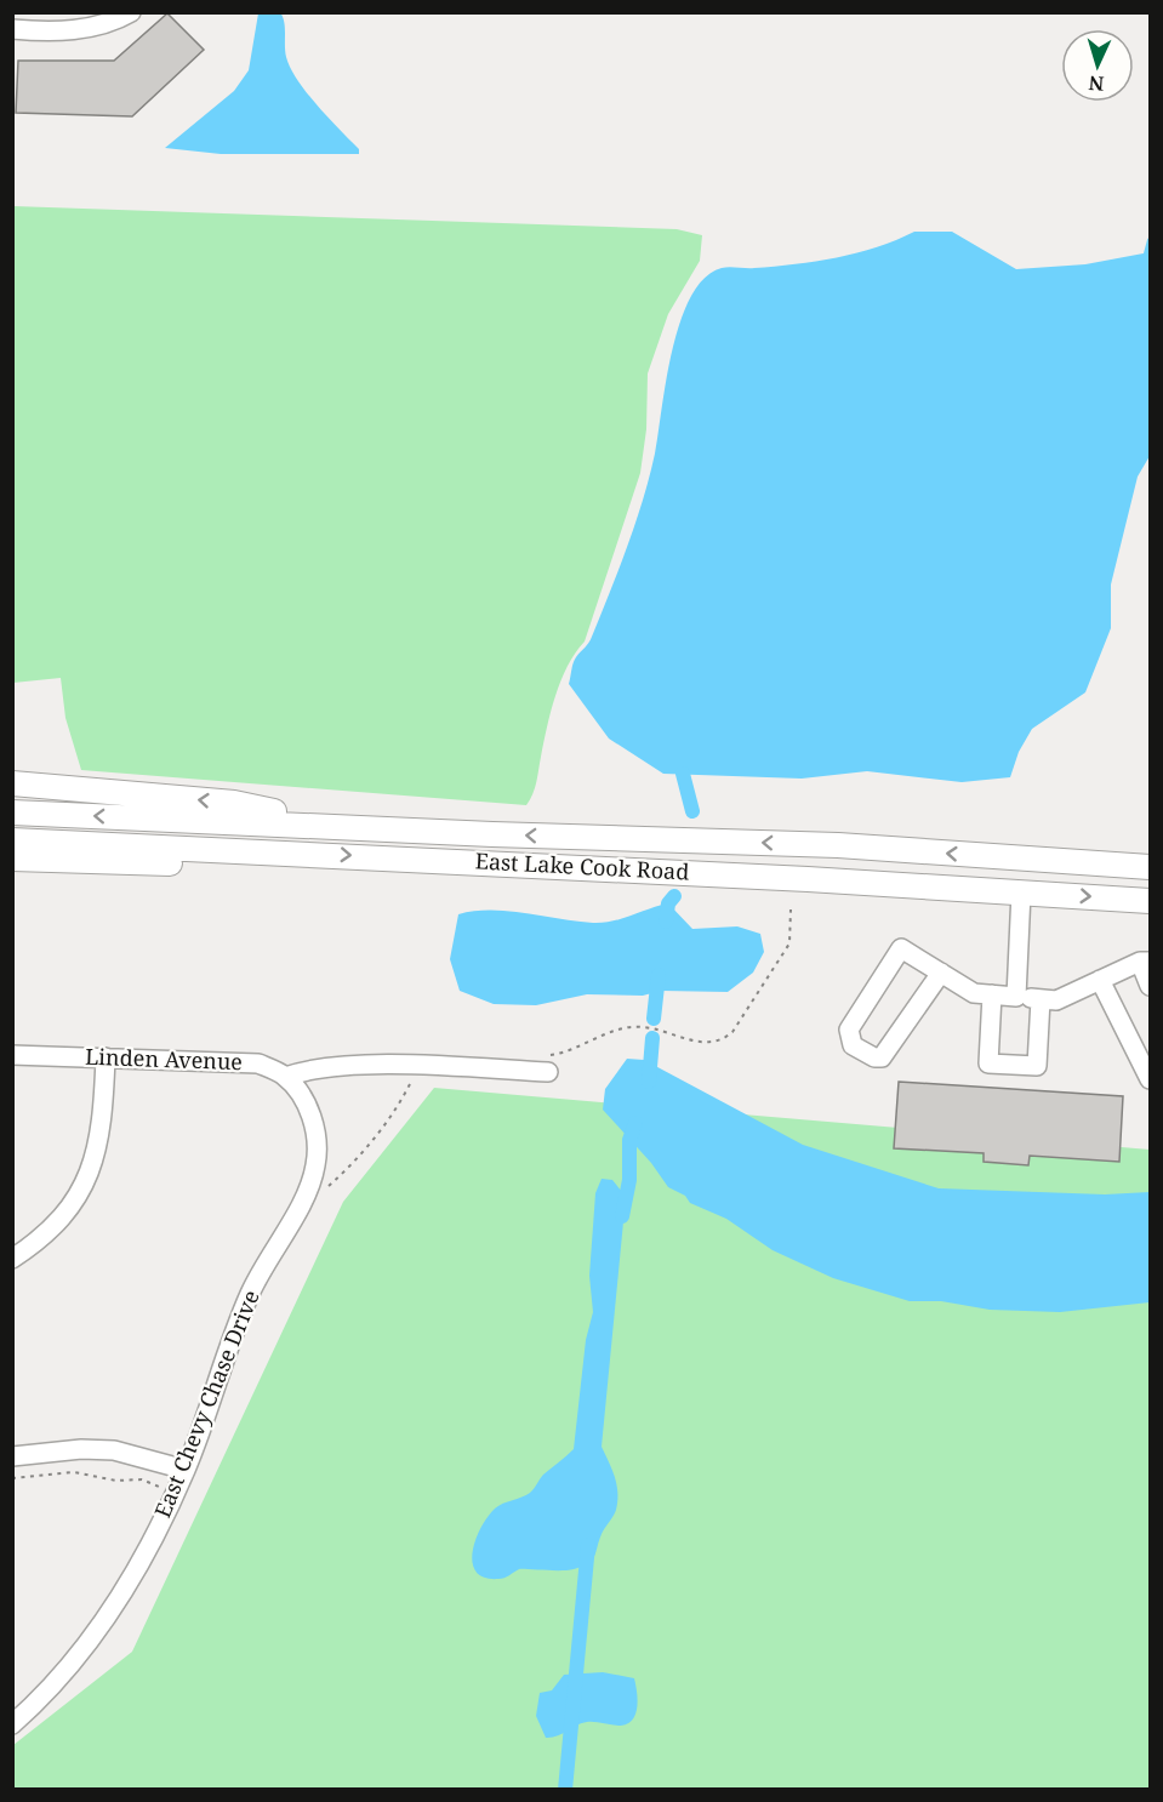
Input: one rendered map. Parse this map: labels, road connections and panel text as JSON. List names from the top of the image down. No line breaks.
{"streets":{"main road":["East Lake Cook Road"],"street":["Linden Avenue","East Chevy Chase Drive"]},"crossings":[["Linden Avenue","East Chevy Chase Drive"]],"north":"bottom"}
